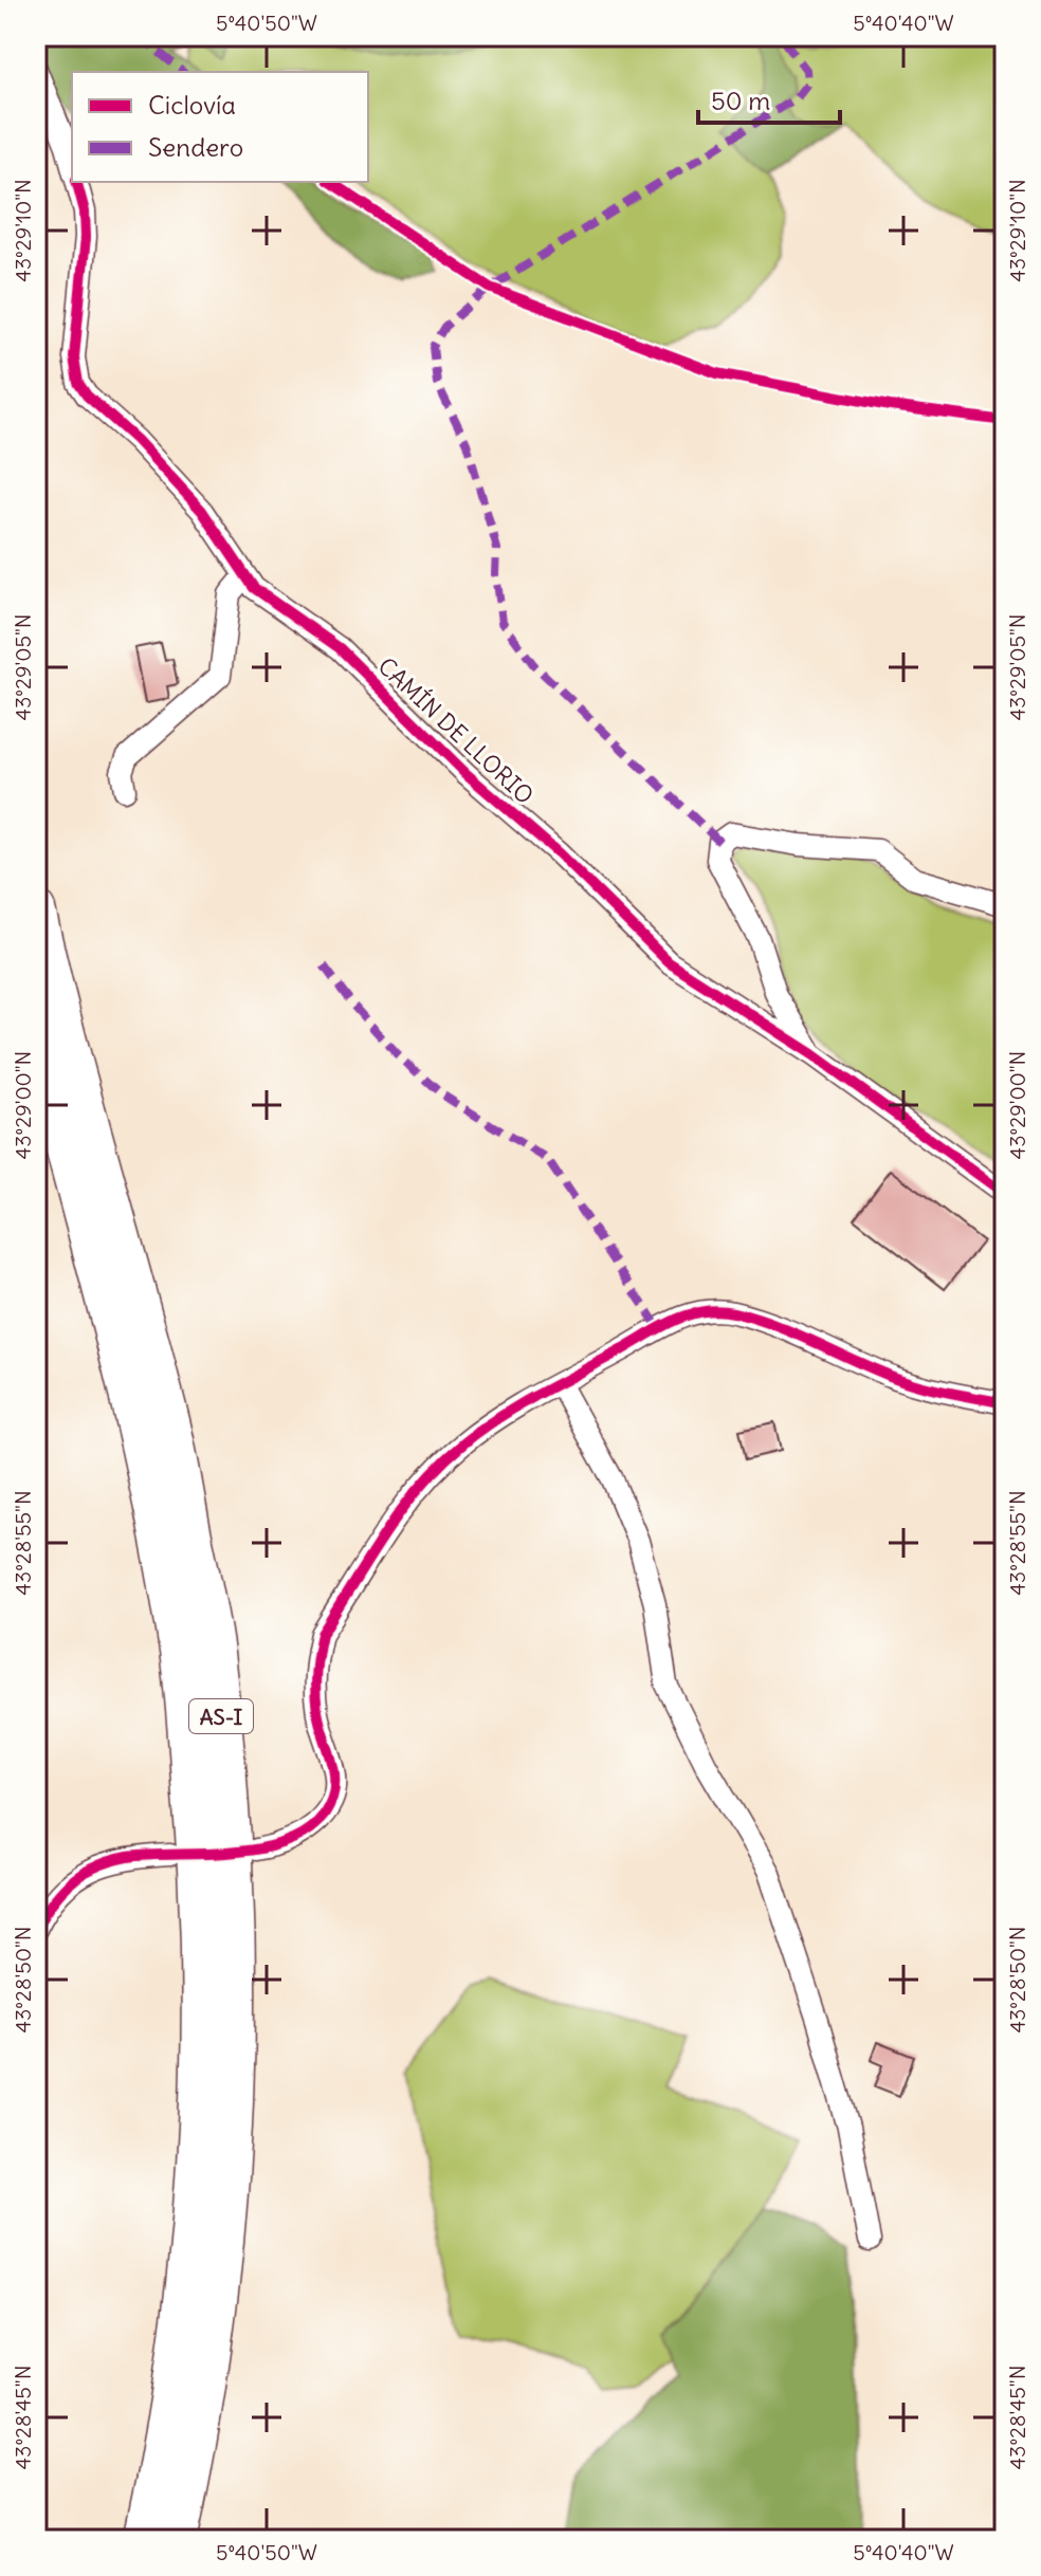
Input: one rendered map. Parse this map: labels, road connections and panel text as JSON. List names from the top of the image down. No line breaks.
{"streets":{"highway":["AS-I"],"street":["CAMÍN DE LLORIO"]},"legend":["Ciclovía","Sendero"],"scale_bar":"50 m","coordinates":["5°40'50\"W","5°40'40\"W","43°29'10\"N","43°29'05\"N","43°29'00\"N","43°28'55\"N","43°28'50\"N","43°28'45\"N"]}
